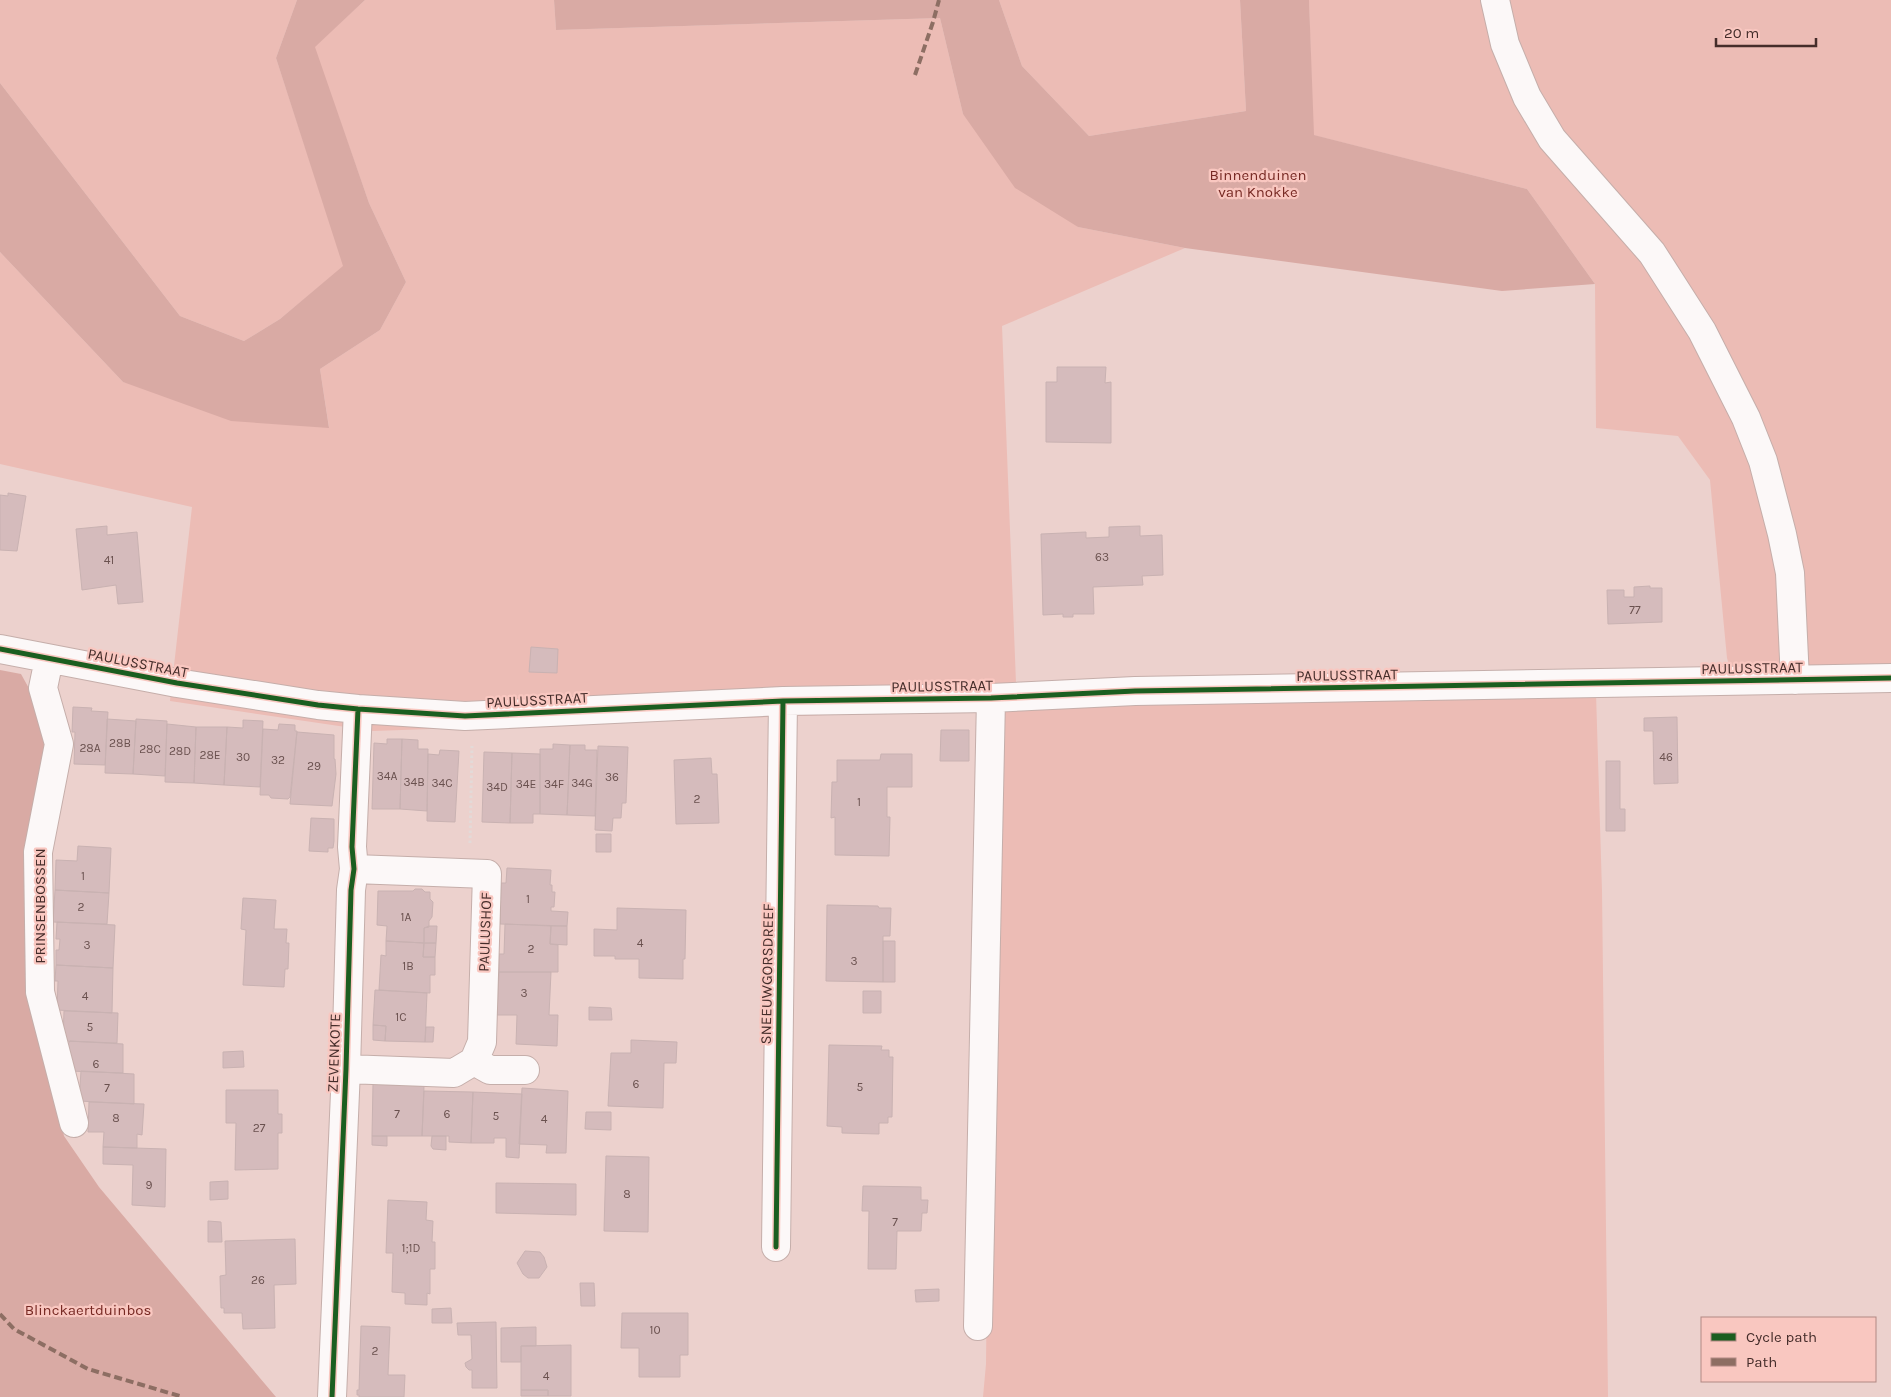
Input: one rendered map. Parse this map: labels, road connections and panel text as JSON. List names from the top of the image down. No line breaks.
{"streets":{"street":["PAULUSSTRAAT","PRINSENBOSSEN","PAULUSHOF","SNEEUWGORSDREEF","ZEVENKOTE"]},"crossings":[["PAULUSSTRAAT","PRINSENBOSSEN"],["PAULUSSTRAAT","SNEEUWGORSDREEF"],["PAULUSSTRAAT","ZEVENKOTE"],["PAULUSHOF","ZEVENKOTE"]],"parks":["Binnenduinen van Knokke","Blinckaertduinbos"],"house_numbers":["63","41","77","28B","28A","28C","28D","28E","30","46","32","29","34A","36","34B","34C","34G","34E","34F","34D","2","1","1","1","2","1A","4","3","2","3","1B","3","4","1C","5","6","6","5","7","7","6","5","8","4","27","9","8","7","1;1D","26","10","2","4"],"legend":["Cycle path","Path"],"scale_bar":"20 m"}
